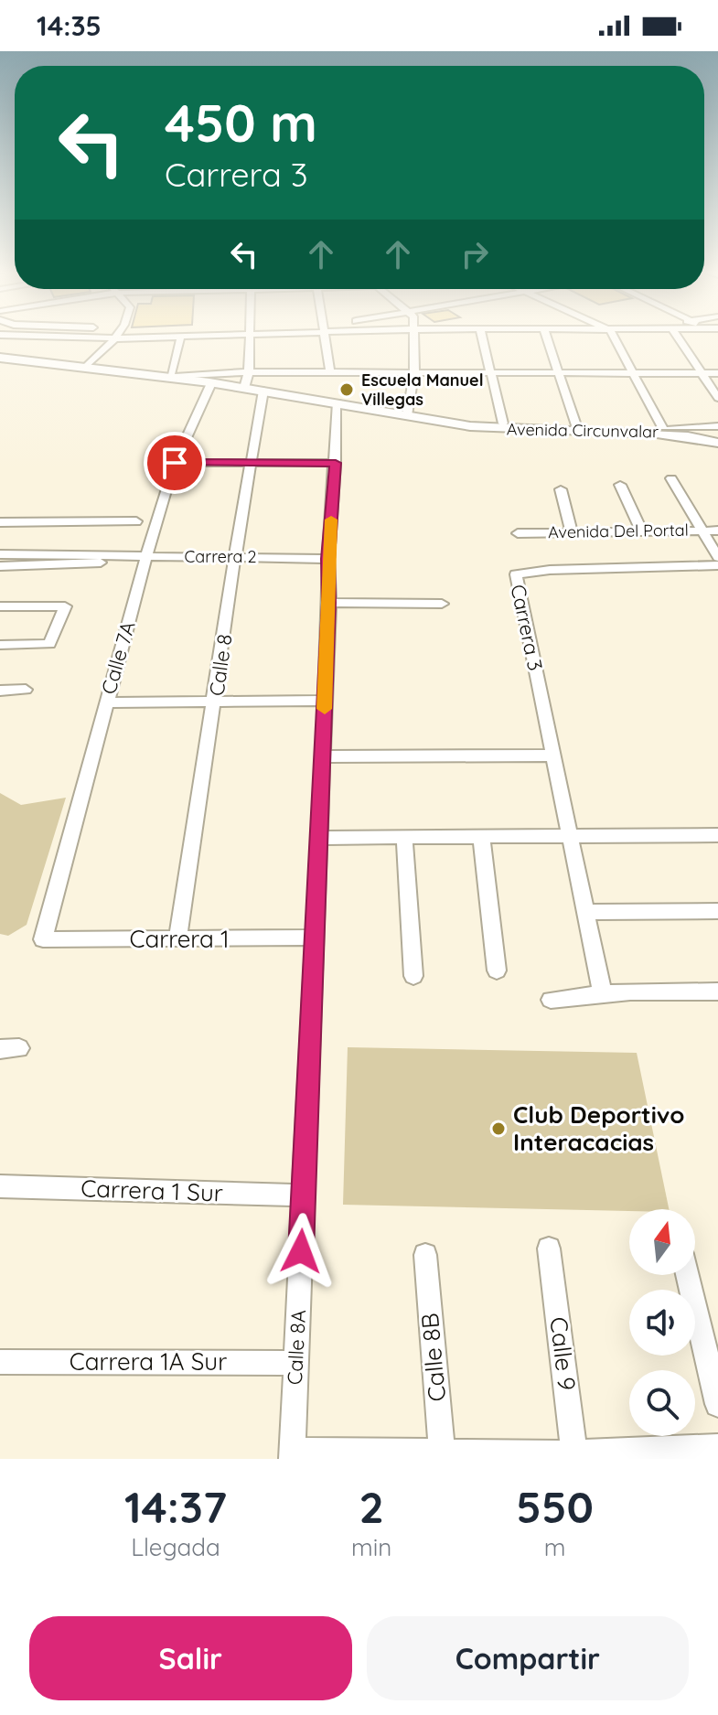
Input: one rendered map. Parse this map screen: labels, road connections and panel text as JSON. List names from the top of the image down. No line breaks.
{"streets":{"main road":["Avenida Circunvalar"],"street":["Avenida Del Portal","Carrera 2","Carrera 3","Calle 7A","Calle 8","Carrera 1","Carrera 1 Sur","Calle 8A","Calle 9","Calle 8B","Carrera 1A Sur"]},"crossings":[["Avenida Circunvalar","Calle 7A"],["Avenida Circunvalar","Calle 8"],["Avenida Circunvalar","Calle 8A"],["Carrera 2","Calle 7A"],["Carrera 2","Calle 8"],["Carrera 2","Calle 8A"],["Calle 7A","Carrera 1"],["Calle 8","Carrera 1"],["Carrera 1","Calle 8A"],["Carrera 1 Sur","Calle 8A"],["Calle 8A","Carrera 1A Sur"]],"places":["Escuela Manuel Villegas","Club Deportivo Interacacias"],"north":"top","page":{"status":"14:35","turn":["450 m","Carrera 3"],"eta":["14:37","Llegada","2","min","550","m"],"buttons":["Salir","Compartir"]}}
